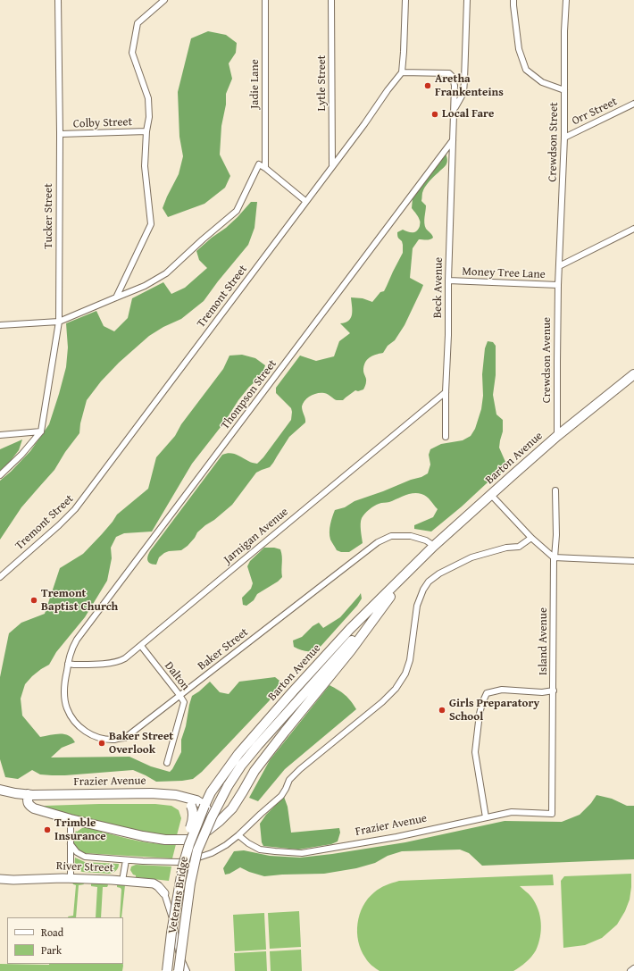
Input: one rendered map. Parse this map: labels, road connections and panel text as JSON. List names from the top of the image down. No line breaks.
{"streets":{"main road":["Barton Avenue","Frazier Avenue","Veterans Bridge"],"street":["Lytle Street","Jadie Lane","Orr Street","Colby Street","Crewdson Street","Tucker Street","Money Tree Lane","Beck Avenue","Tremont Street","Crewdson Avenue","Thompson Street","Jarnigan Avenue","Island Avenue","Baker Street","Dalton","River Street"]},"crossings":[["Lytle Street","Tremont Street"],["Orr Street","Crewdson Street"],["Colby Street","Tucker Street"],["Crewdson Street","Money Tree Lane"],["Crewdson Street","Crewdson Avenue"],["Money Tree Lane","Beck Avenue"],["Money Tree Lane","Crewdson Avenue"],["Beck Avenue","Thompson Street"],["Beck Avenue","Jarnigan Avenue"],["Crewdson Avenue","Barton Avenue"],["Thompson Street","Jarnigan Avenue"],["Thompson Street","Baker Street"],["Barton Avenue","Baker Street"],["Barton Avenue","Frazier Avenue"],["Barton Avenue","Veterans Bridge"],["Jarnigan Avenue","Baker Street"],["Jarnigan Avenue","Dalton"],["Island Avenue","Frazier Avenue"],["Baker Street","Dalton"],["Frazier Avenue","Veterans Bridge"]],"places":["Aretha Frankenteins","Local Fare","Tremont Baptist Church","Girls Preparatory School","Baker Street Overlook","Trimble Insurance"],"legend":["Road","Park"]}
